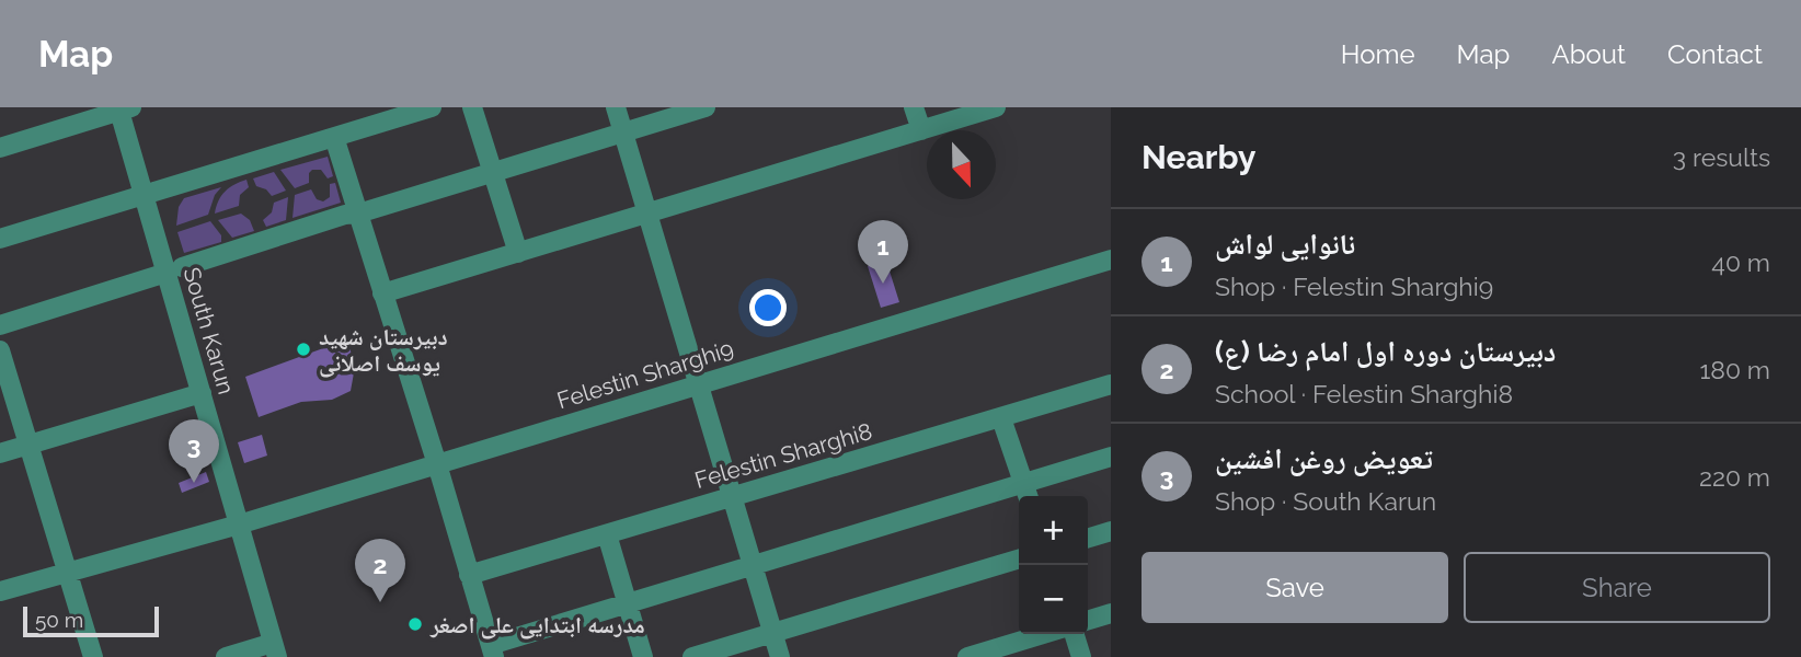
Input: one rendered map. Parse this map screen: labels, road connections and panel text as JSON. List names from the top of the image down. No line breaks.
{"streets":{"street":["South Karun","Felestin Sharghi9","Felestin Sharghi8"]},"crossings":[["South Karun","Felestin Sharghi9"]],"places":["دبیرستان شهید یوسف اصلانی","مدرسه ابتدایی علی اصغر"],"scale_bar":"50 m","north":"bottom","page":{"header":"Map","nav":["Home","Map","About","Contact"],"heading":["Nearby","3 results"],"list":[{"mark":"1","name":"نانوایی لواش","note":"Shop · Felestin Sharghi9","value":"40 m"},{"mark":"2","name":"دبیرستان دوره اول امام رضا (ع)","note":"School · Felestin Sharghi8","value":"180 m"},{"mark":"3","name":"تعویض روغن افشین","note":"Shop · South Karun","value":"220 m"}],"pins":["1","3","2"],"map_buttons":["+","−"],"buttons":["Save","Share"],"scale":"50 m"}}
